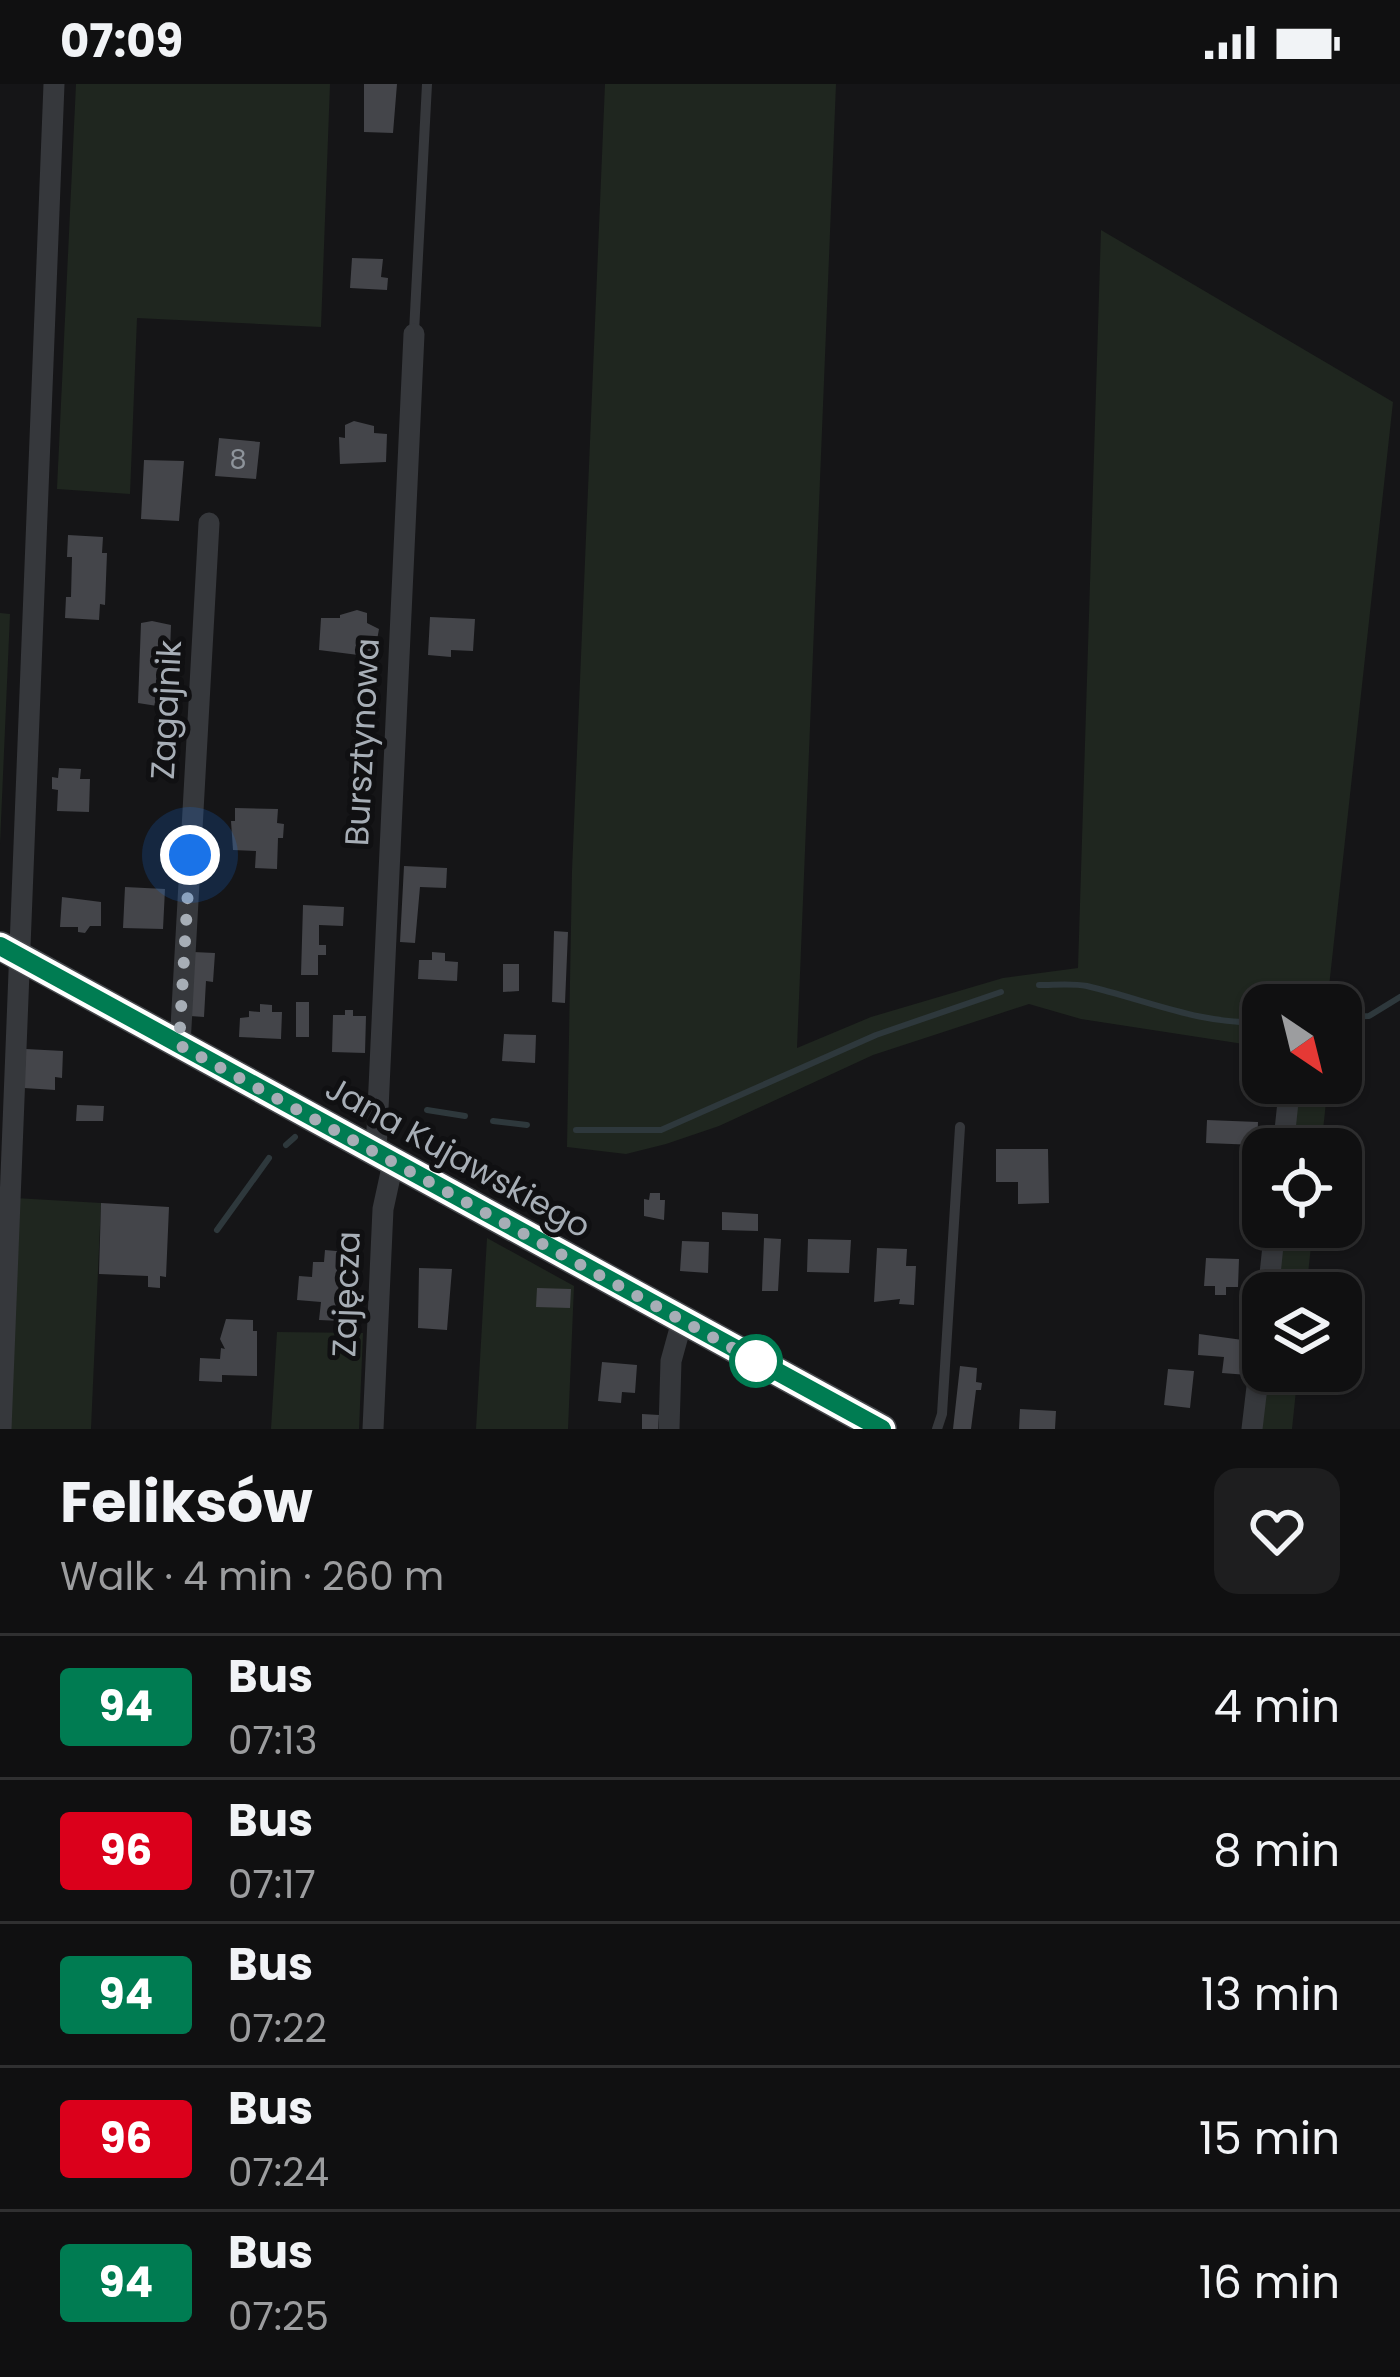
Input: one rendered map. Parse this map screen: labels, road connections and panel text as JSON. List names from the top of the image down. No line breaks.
{"streets":{"main road":["Jana Kujawskiego"],"street":["Zagajnik","Bursztynowa","Zajęcza"]},"crossings":[["Zagajnik","Jana Kujawskiego"],["Bursztynowa","Jana Kujawskiego"],["Bursztynowa","Zajęcza"],["Jana Kujawskiego","Zajęcza"]],"lines":["bus line 94"],"house_numbers":["8"],"north":"bottom right","page":{"status":"07:09","heading":["Feliksów","Walk · 4 min · 260 m"],"list":[{"mark":"94","name":"Bus","note":"07:13","value":"4 min"},{"mark":"96","name":"Bus","note":"07:17","value":"8 min"},{"mark":"94","name":"Bus","note":"07:22","value":"13 min"},{"mark":"96","name":"Bus","note":"07:24","value":"15 min"},{"mark":"94","name":"Bus","note":"07:25","value":"16 min"}]}}
